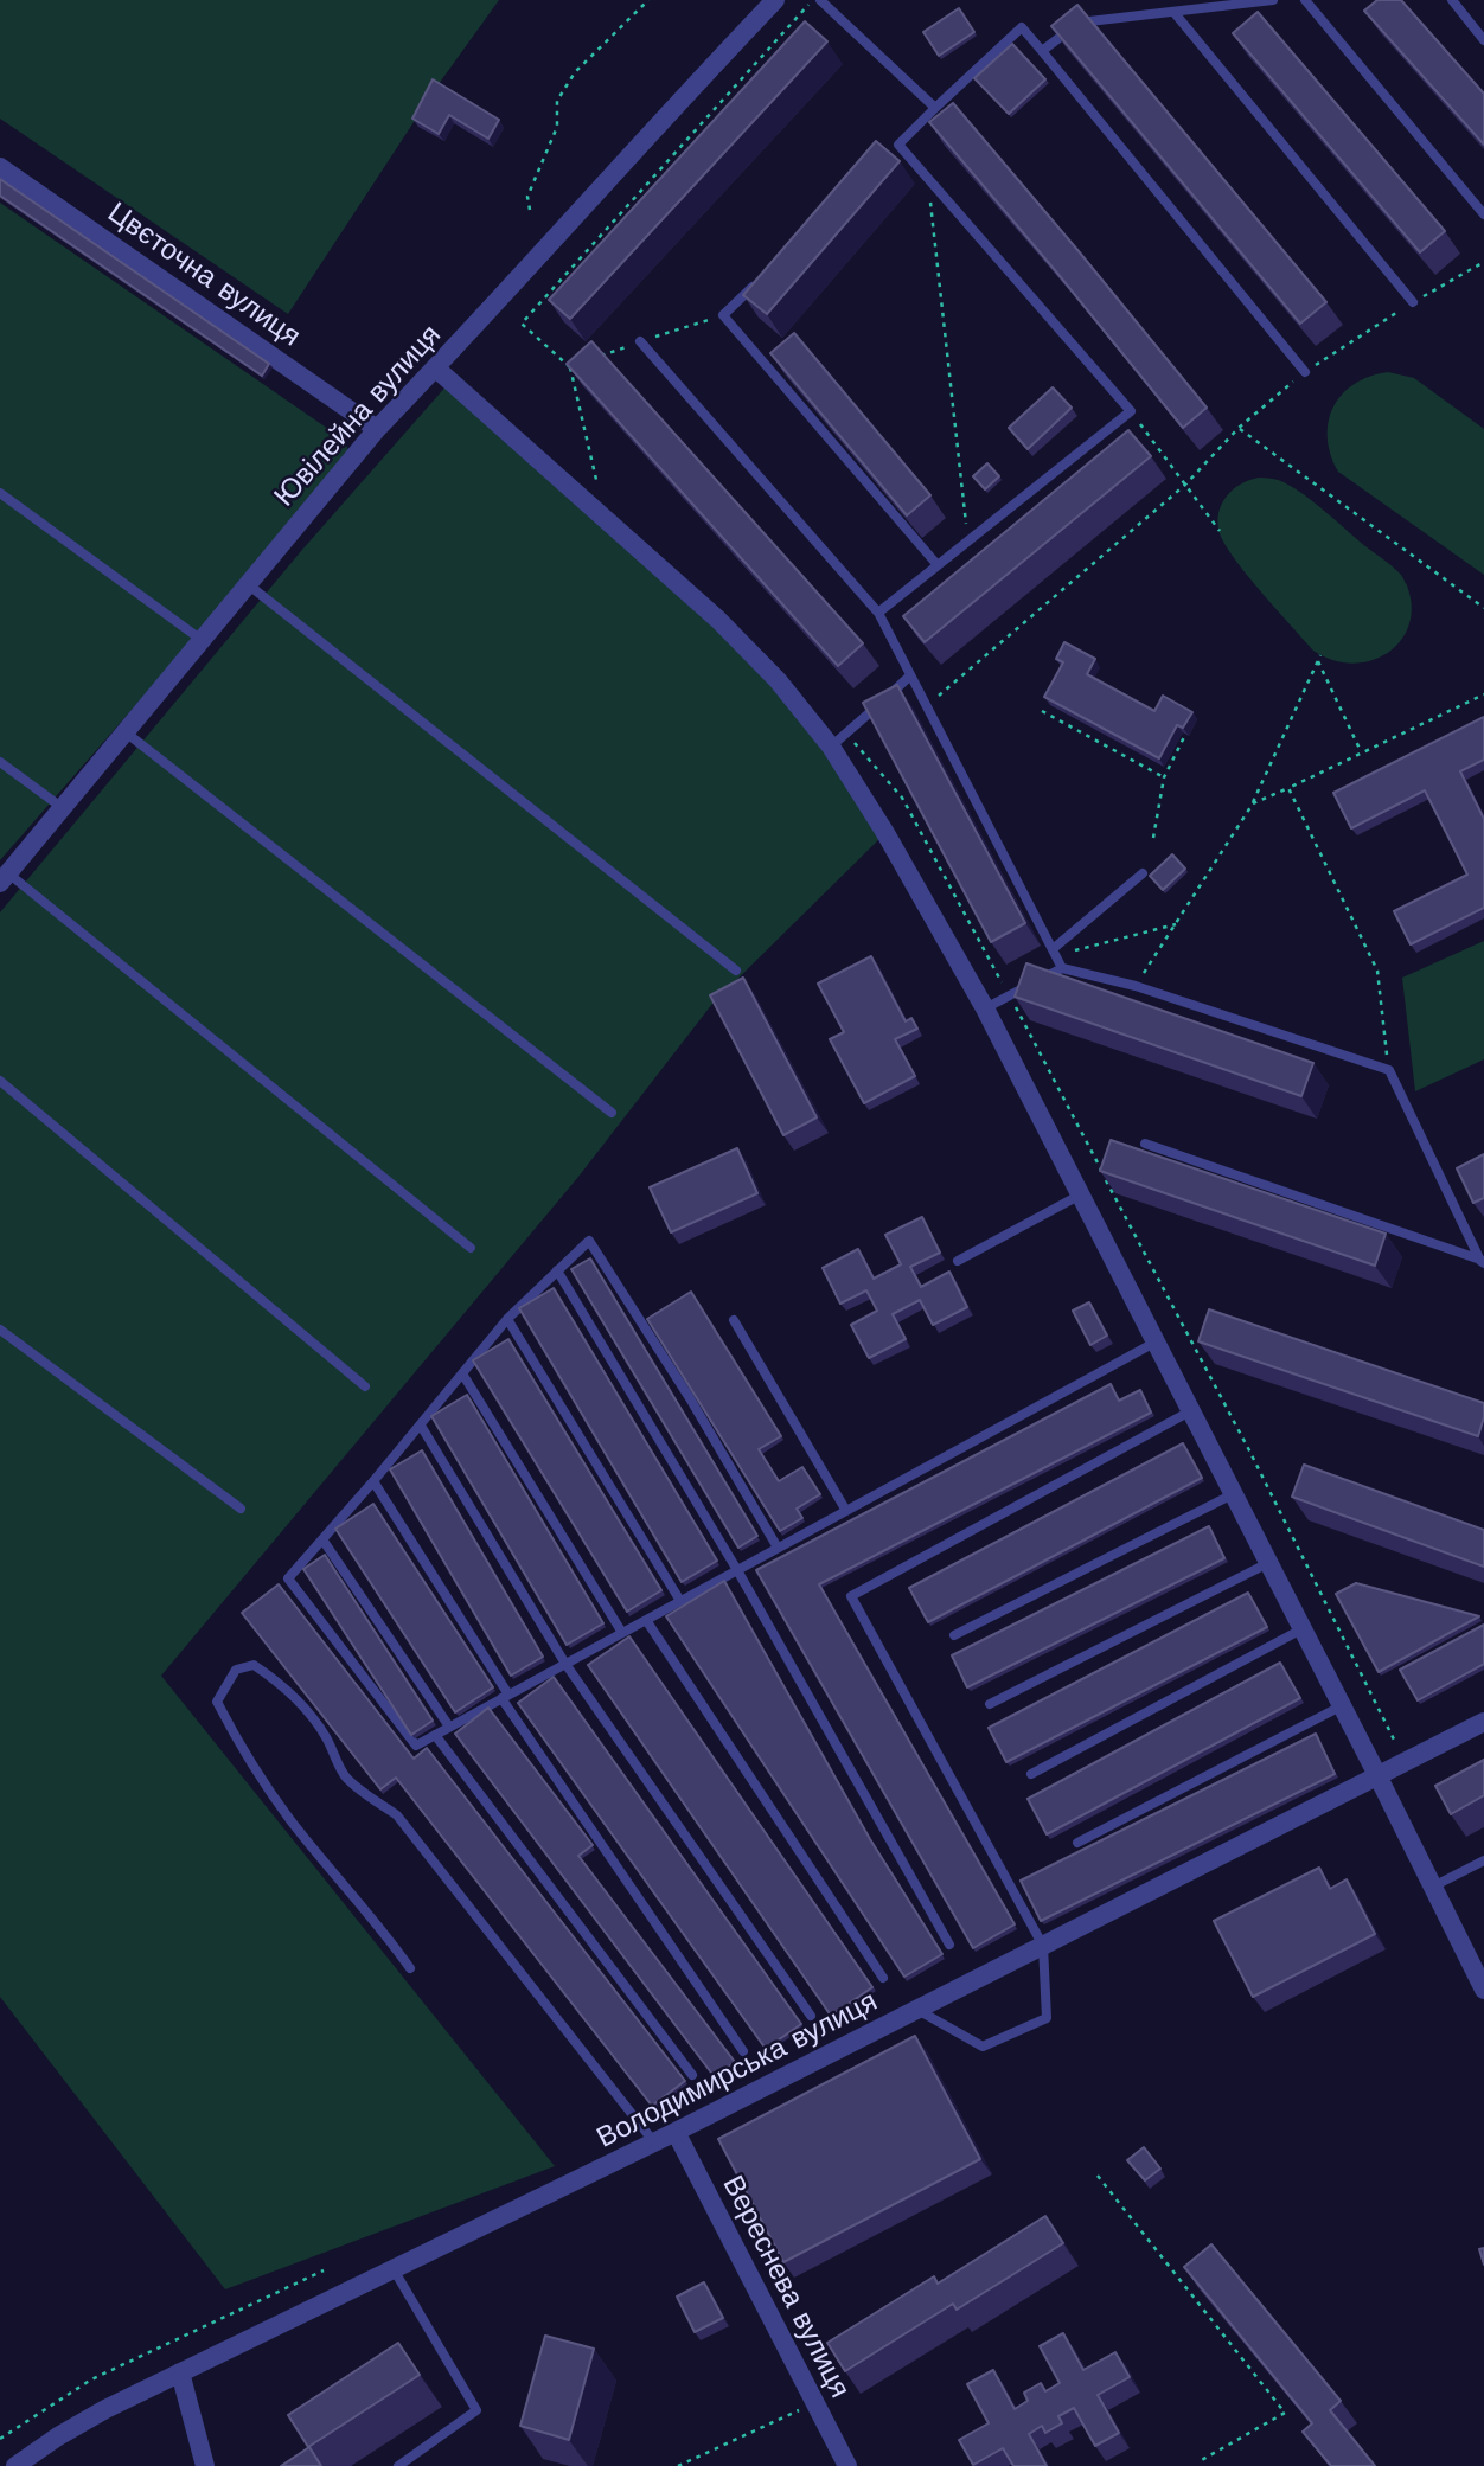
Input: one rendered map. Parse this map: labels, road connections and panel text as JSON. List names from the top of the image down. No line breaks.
{"streets":{"street":["Цвєточна вулиця","Ювілейна вулиця","Володимирська вулиця","Вереснева вулиця"]},"crossings":[["Цвєточна вулиця","Ювілейна вулиця"],["Володимирська вулиця","Вереснева вулиця"]]}
